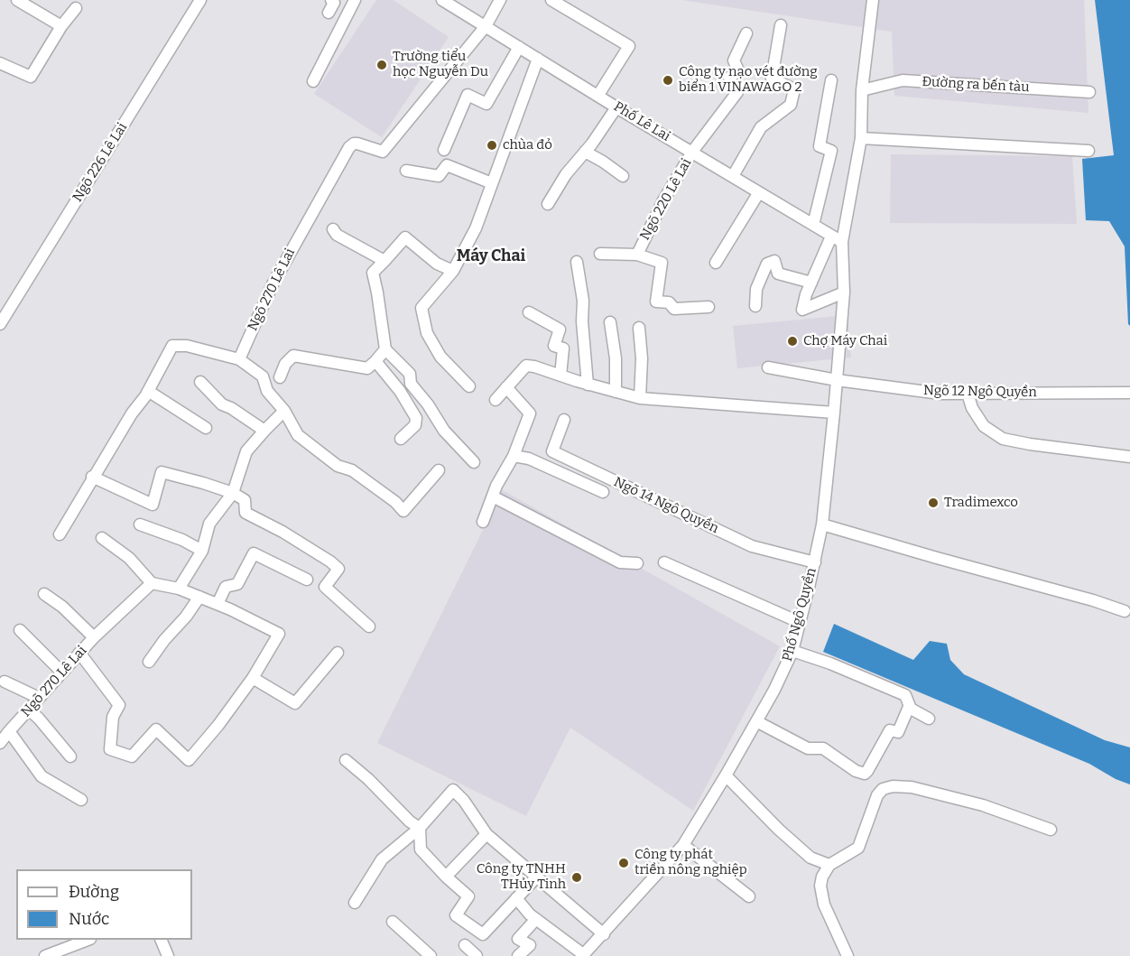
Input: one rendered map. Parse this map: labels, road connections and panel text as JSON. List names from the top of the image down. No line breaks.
{"streets":{"street":["Đường ra bến tàu","Phố Lê Lai","Ngõ 226 Lê Lai","Ngõ 220 Lê Lai","Ngõ 270 Lê Lai","Ngõ 12 Ngô Quyền","Ngõ 14 Ngô Quyền","Phố Ngô Quyền"]},"crossings":[["Đường ra bến tàu","Phố Ngô Quyền"],["Phố Lê Lai","Ngõ 220 Lê Lai"],["Phố Lê Lai","Ngõ 270 Lê Lai"],["Phố Lê Lai","Phố Ngô Quyền"],["Ngõ 12 Ngô Quyền","Phố Ngô Quyền"],["Ngõ 14 Ngô Quyền","Phố Ngô Quyền"]],"districts":["Máy Chai"],"places":["Trường tiểu học Nguyễn Du","Công ty nạo vét đường biển 1 VINAWAGO 2","chùa đỏ","Chợ Máy Chai","Tradimexco","Công ty phát triền nông nghiệp","Công ty TNHH THủy Tinh"],"legend":["Đường","Nước"]}
